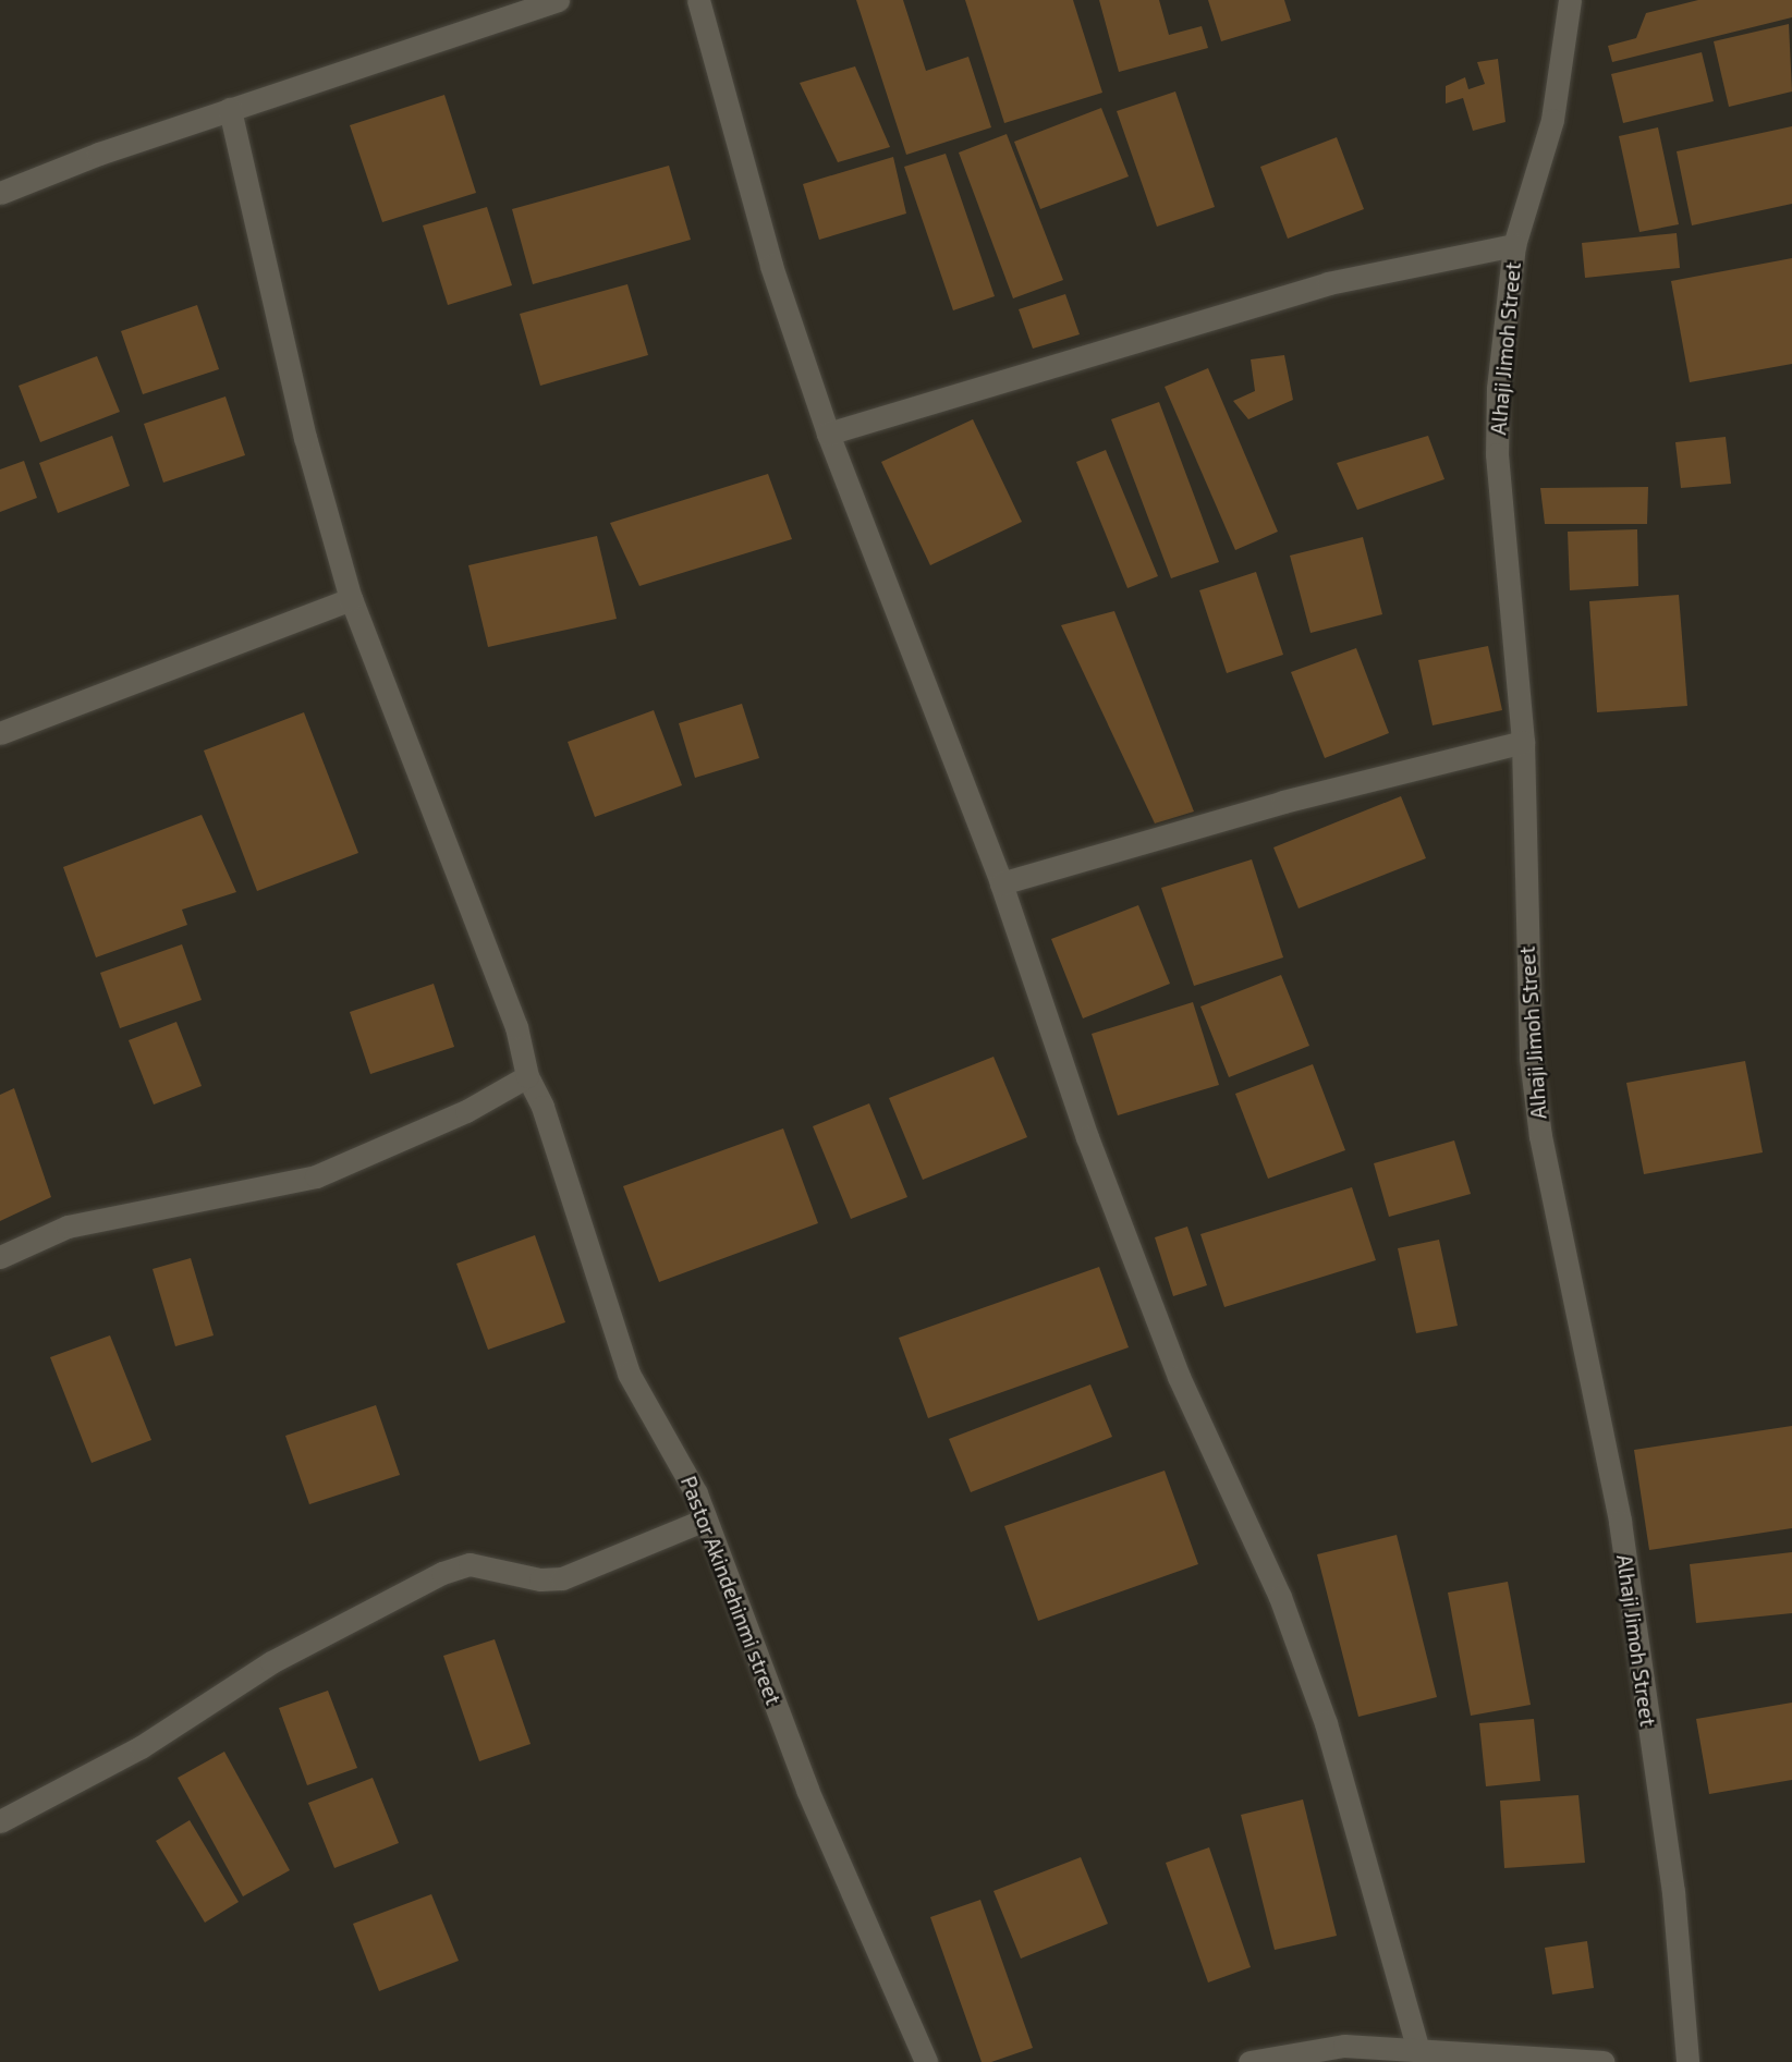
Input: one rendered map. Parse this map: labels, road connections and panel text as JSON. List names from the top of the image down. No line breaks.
{"streets":{"street":["Alhaji Jimoh Street","Pastor Akindehinmi street"]}}
